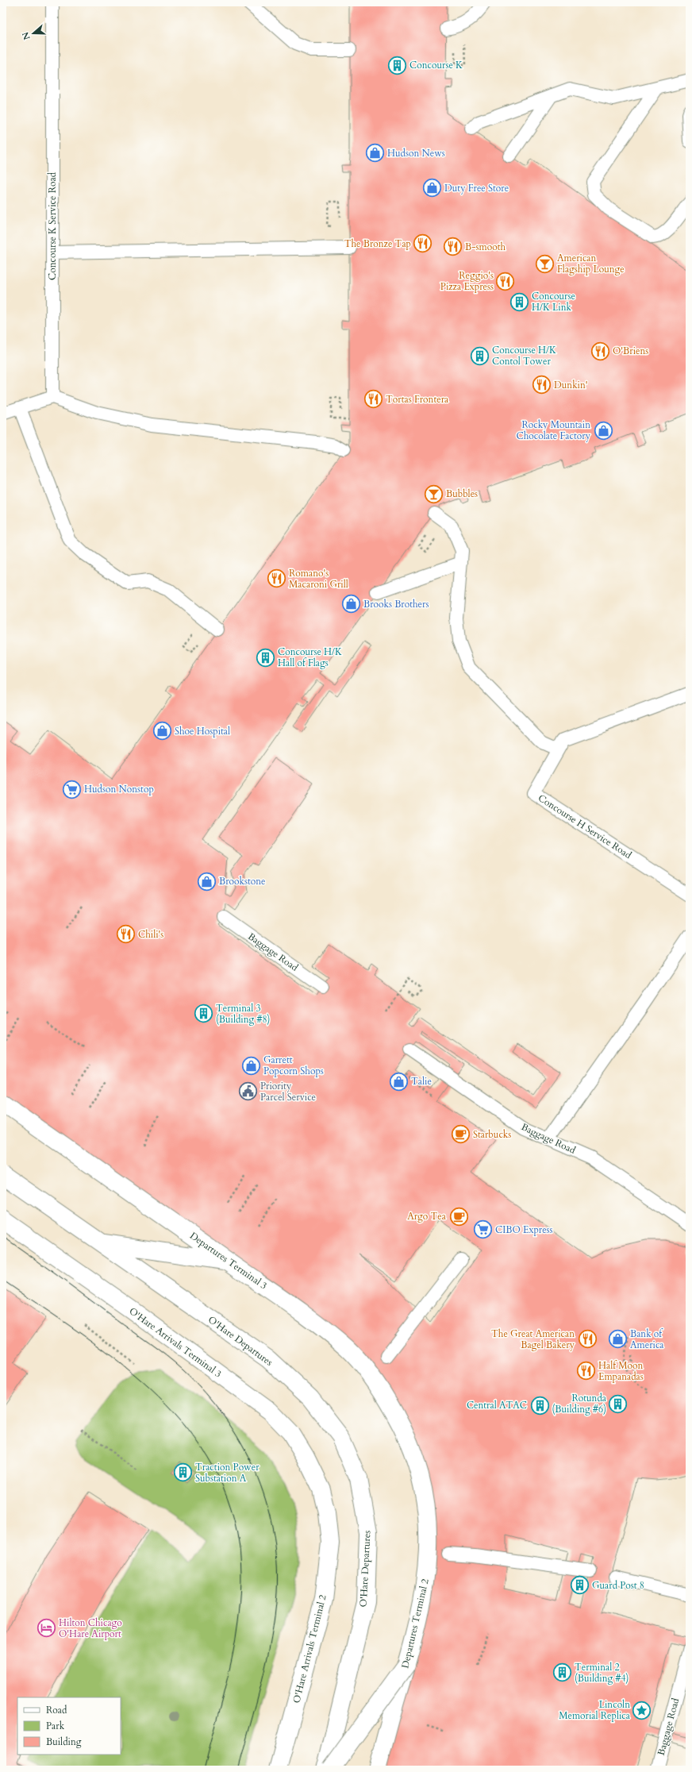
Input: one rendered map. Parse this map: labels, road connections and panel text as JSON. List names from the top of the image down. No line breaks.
{"streets":{"street":["Departures Terminal 3","O'Hare Departures","O'Hare Arrivals Terminal 3","Departures Terminal 2","O'Hare Arrivals Terminal 2"],"lane":["Concourse K Service Road","Concourse H Service Road","Baggage Road"]},"crossings":[["Departures Terminal 3","Departures Terminal 2"],["O'Hare Arrivals Terminal 3","O'Hare Arrivals Terminal 2"]],"places":{"building":["Concourse K","Concourse H/K Link","Concourse H/K Contol Tower","Concourse H/K Hall of Flags","Terminal 3 (Building #8)","Rotunda (Building #6)","Central ATAC","Traction Power Substation A","Guard Post 8","Terminal 2 (Building #4)"],"shop":["Hudson News","Duty Free Store","Rocky Mountain Chocolate Factory","Brooks Brothers","Shoe Hospital","Brookstone","Garrett Popcorn Shops","Talie","Bank of America"],"restaurant":["The Bronze Tap","B-smooth","Reggio's Pizza Express","O'Briens","Dunkin'","Tortas Frontera","Romano's Macaroni Grill","Chili's","The Great American Bagel Bakery","Half Moon Empanadas"],"bar":["American Flagship Lounge","Bubbles"],"supermarket":["Hudson Nonstop","CIBO Express"],"public building":["Priority Parcel Service"],"cafe":["Starbucks","Argo Tea"],"hotel":["Hilton Chicago O'Hare Airport"],"place":["Lincoln Memorial Replica"]},"legend":["Road","Park","Building"],"north":"left"}
